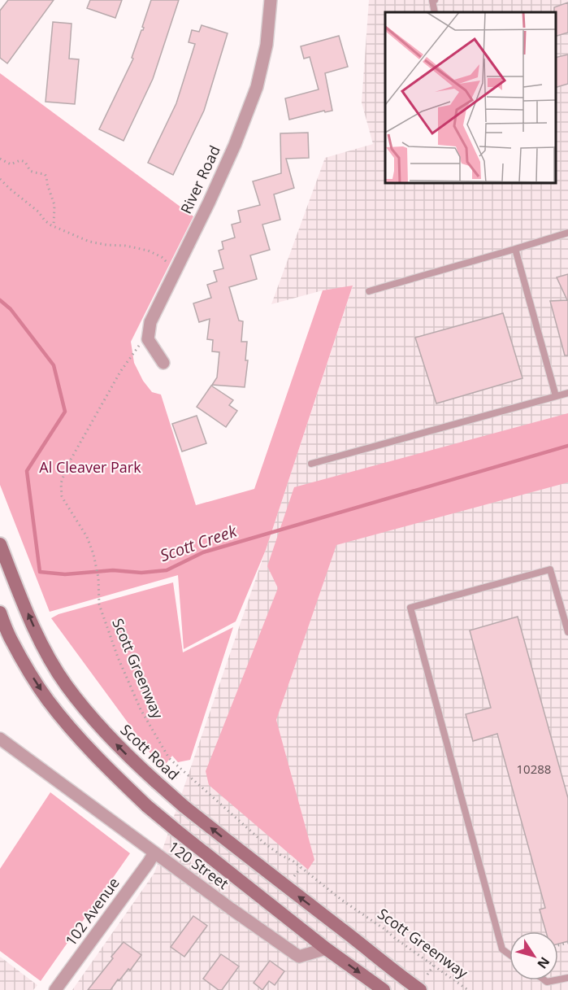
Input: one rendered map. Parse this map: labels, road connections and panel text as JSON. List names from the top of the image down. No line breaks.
{"streets":{"main road":["Scott Road"],"street":["River Road","120 Street","102 Avenue"],"path":["Scott Greenway"]},"crossings":[["120 Street","102 Avenue"]],"water":["Scott Creek"],"parks":["Al Cleaver Park"],"house_numbers":["10288"],"north":"bottom right"}
